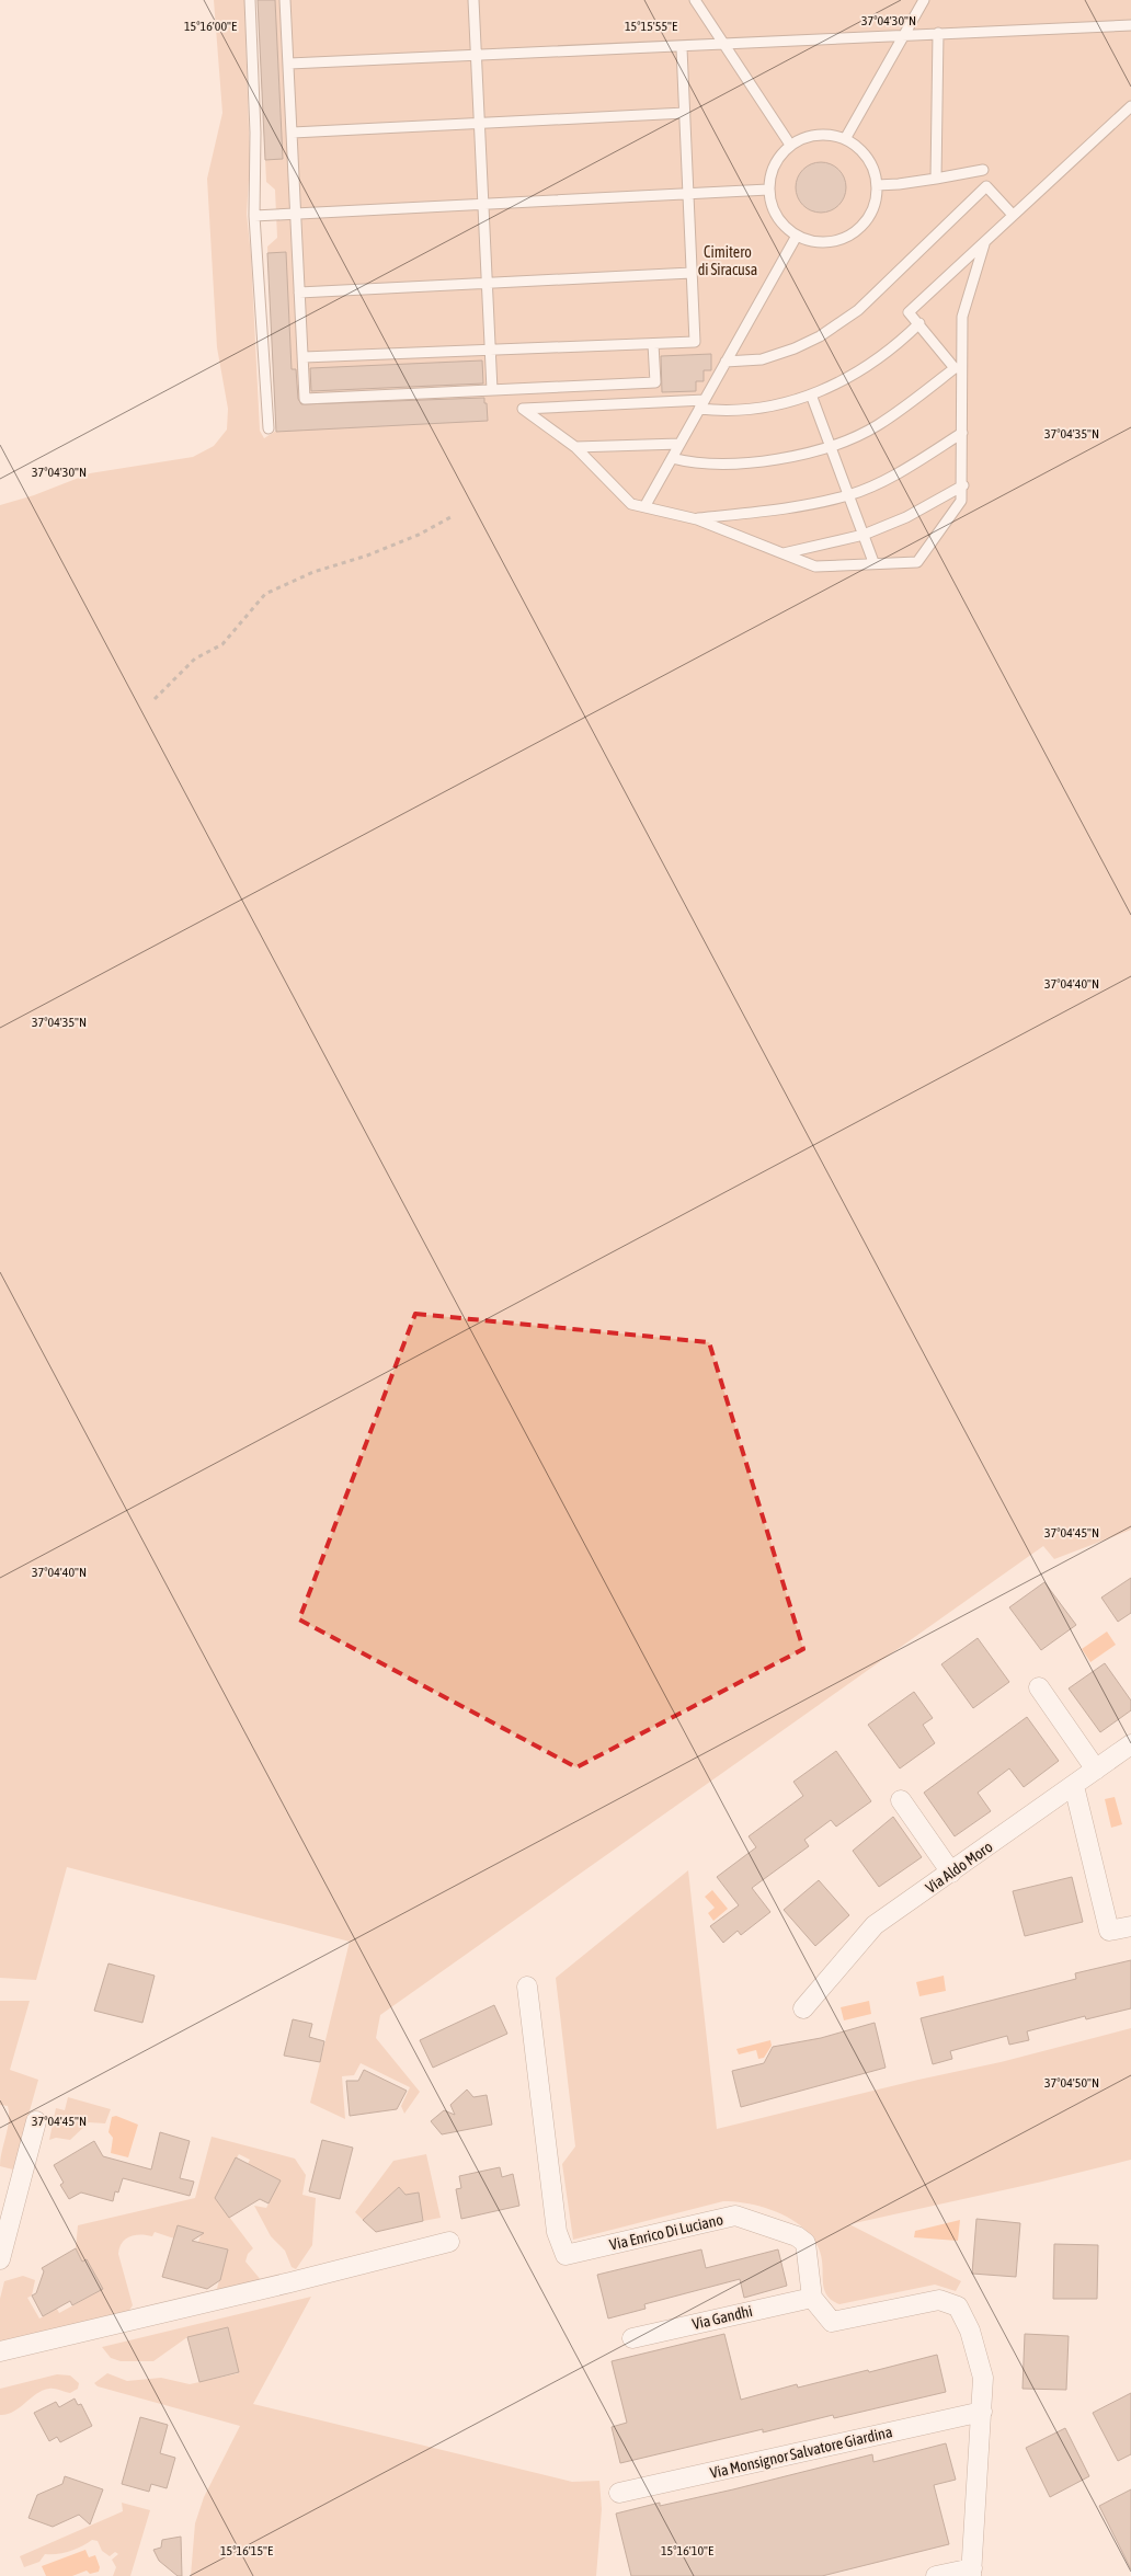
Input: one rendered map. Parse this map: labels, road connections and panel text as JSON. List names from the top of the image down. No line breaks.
{"streets":{"street":["Via Aldo Moro","Via Enrico Di Luciano","Via Gandhi","Via Monsignor Salvatore Giardina"]},"crossings":[["Via Enrico Di Luciano","Via Gandhi"]],"parks":["Cimitero di Siracusa"],"coordinates":["37°04'30\"N","15°16'00\"E","15°15'55\"E","37°04'35\"N","37°04'40\"N","37°04'45\"N","37°04'50\"N","15°16'15\"E","15°16'10\"E"]}
